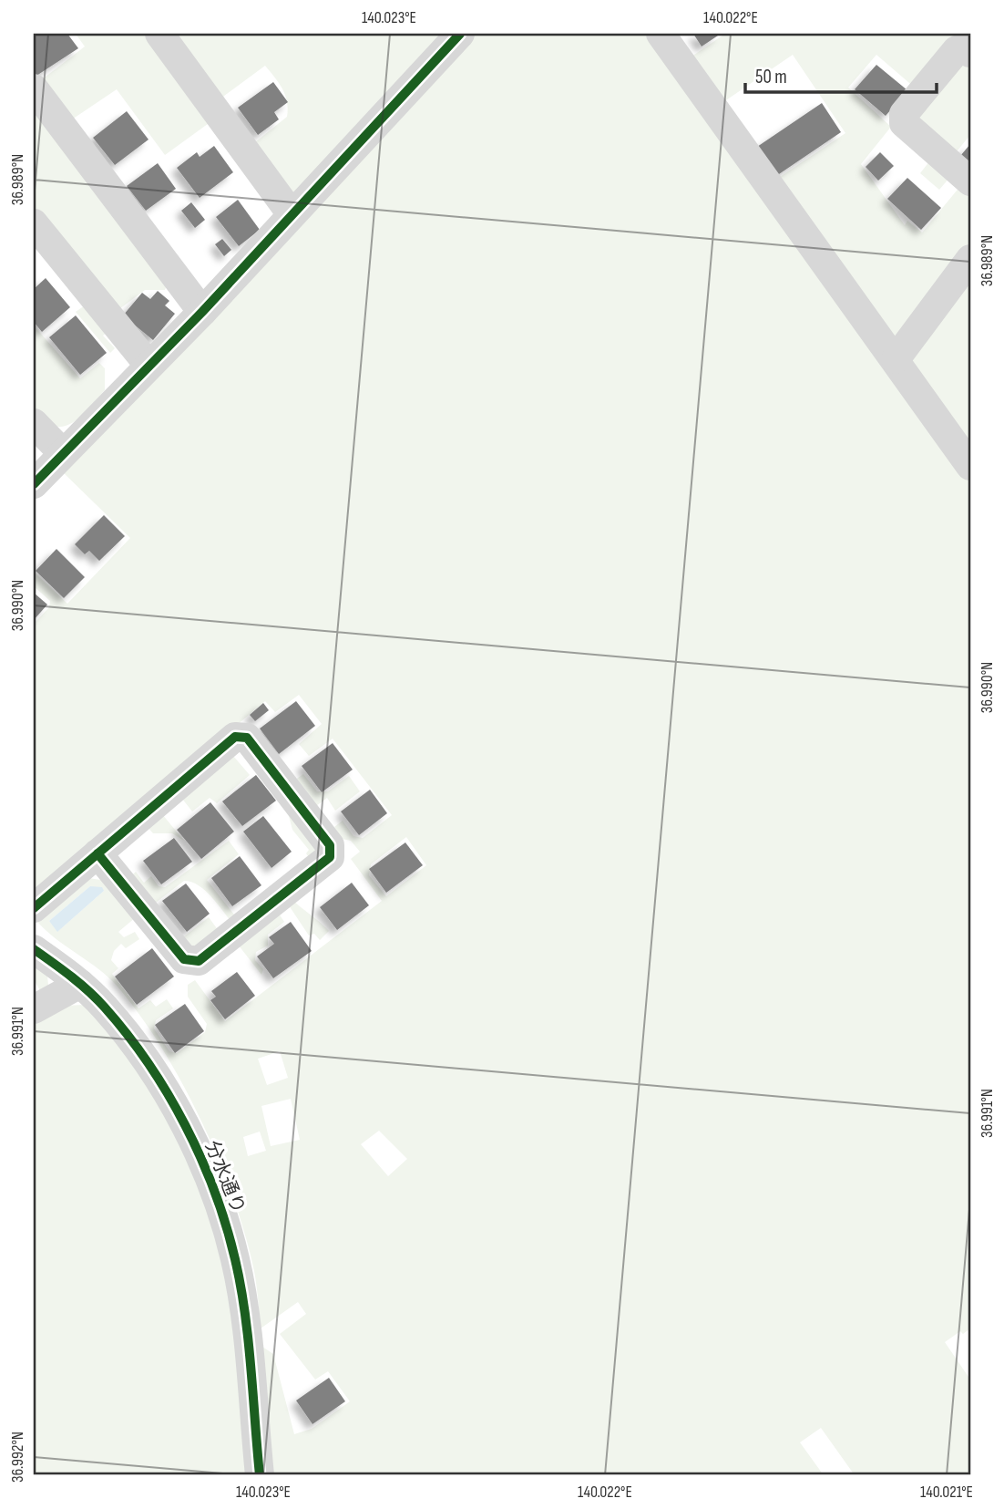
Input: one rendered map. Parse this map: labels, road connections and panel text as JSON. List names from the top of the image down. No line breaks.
{"streets":{"street":["分水通り"]},"scale_bar":"50 m","coordinates":["140.023°E","140.022°E","36.989°N","36.990°N","36.991°N","36.992°N","140.021°E"]}
